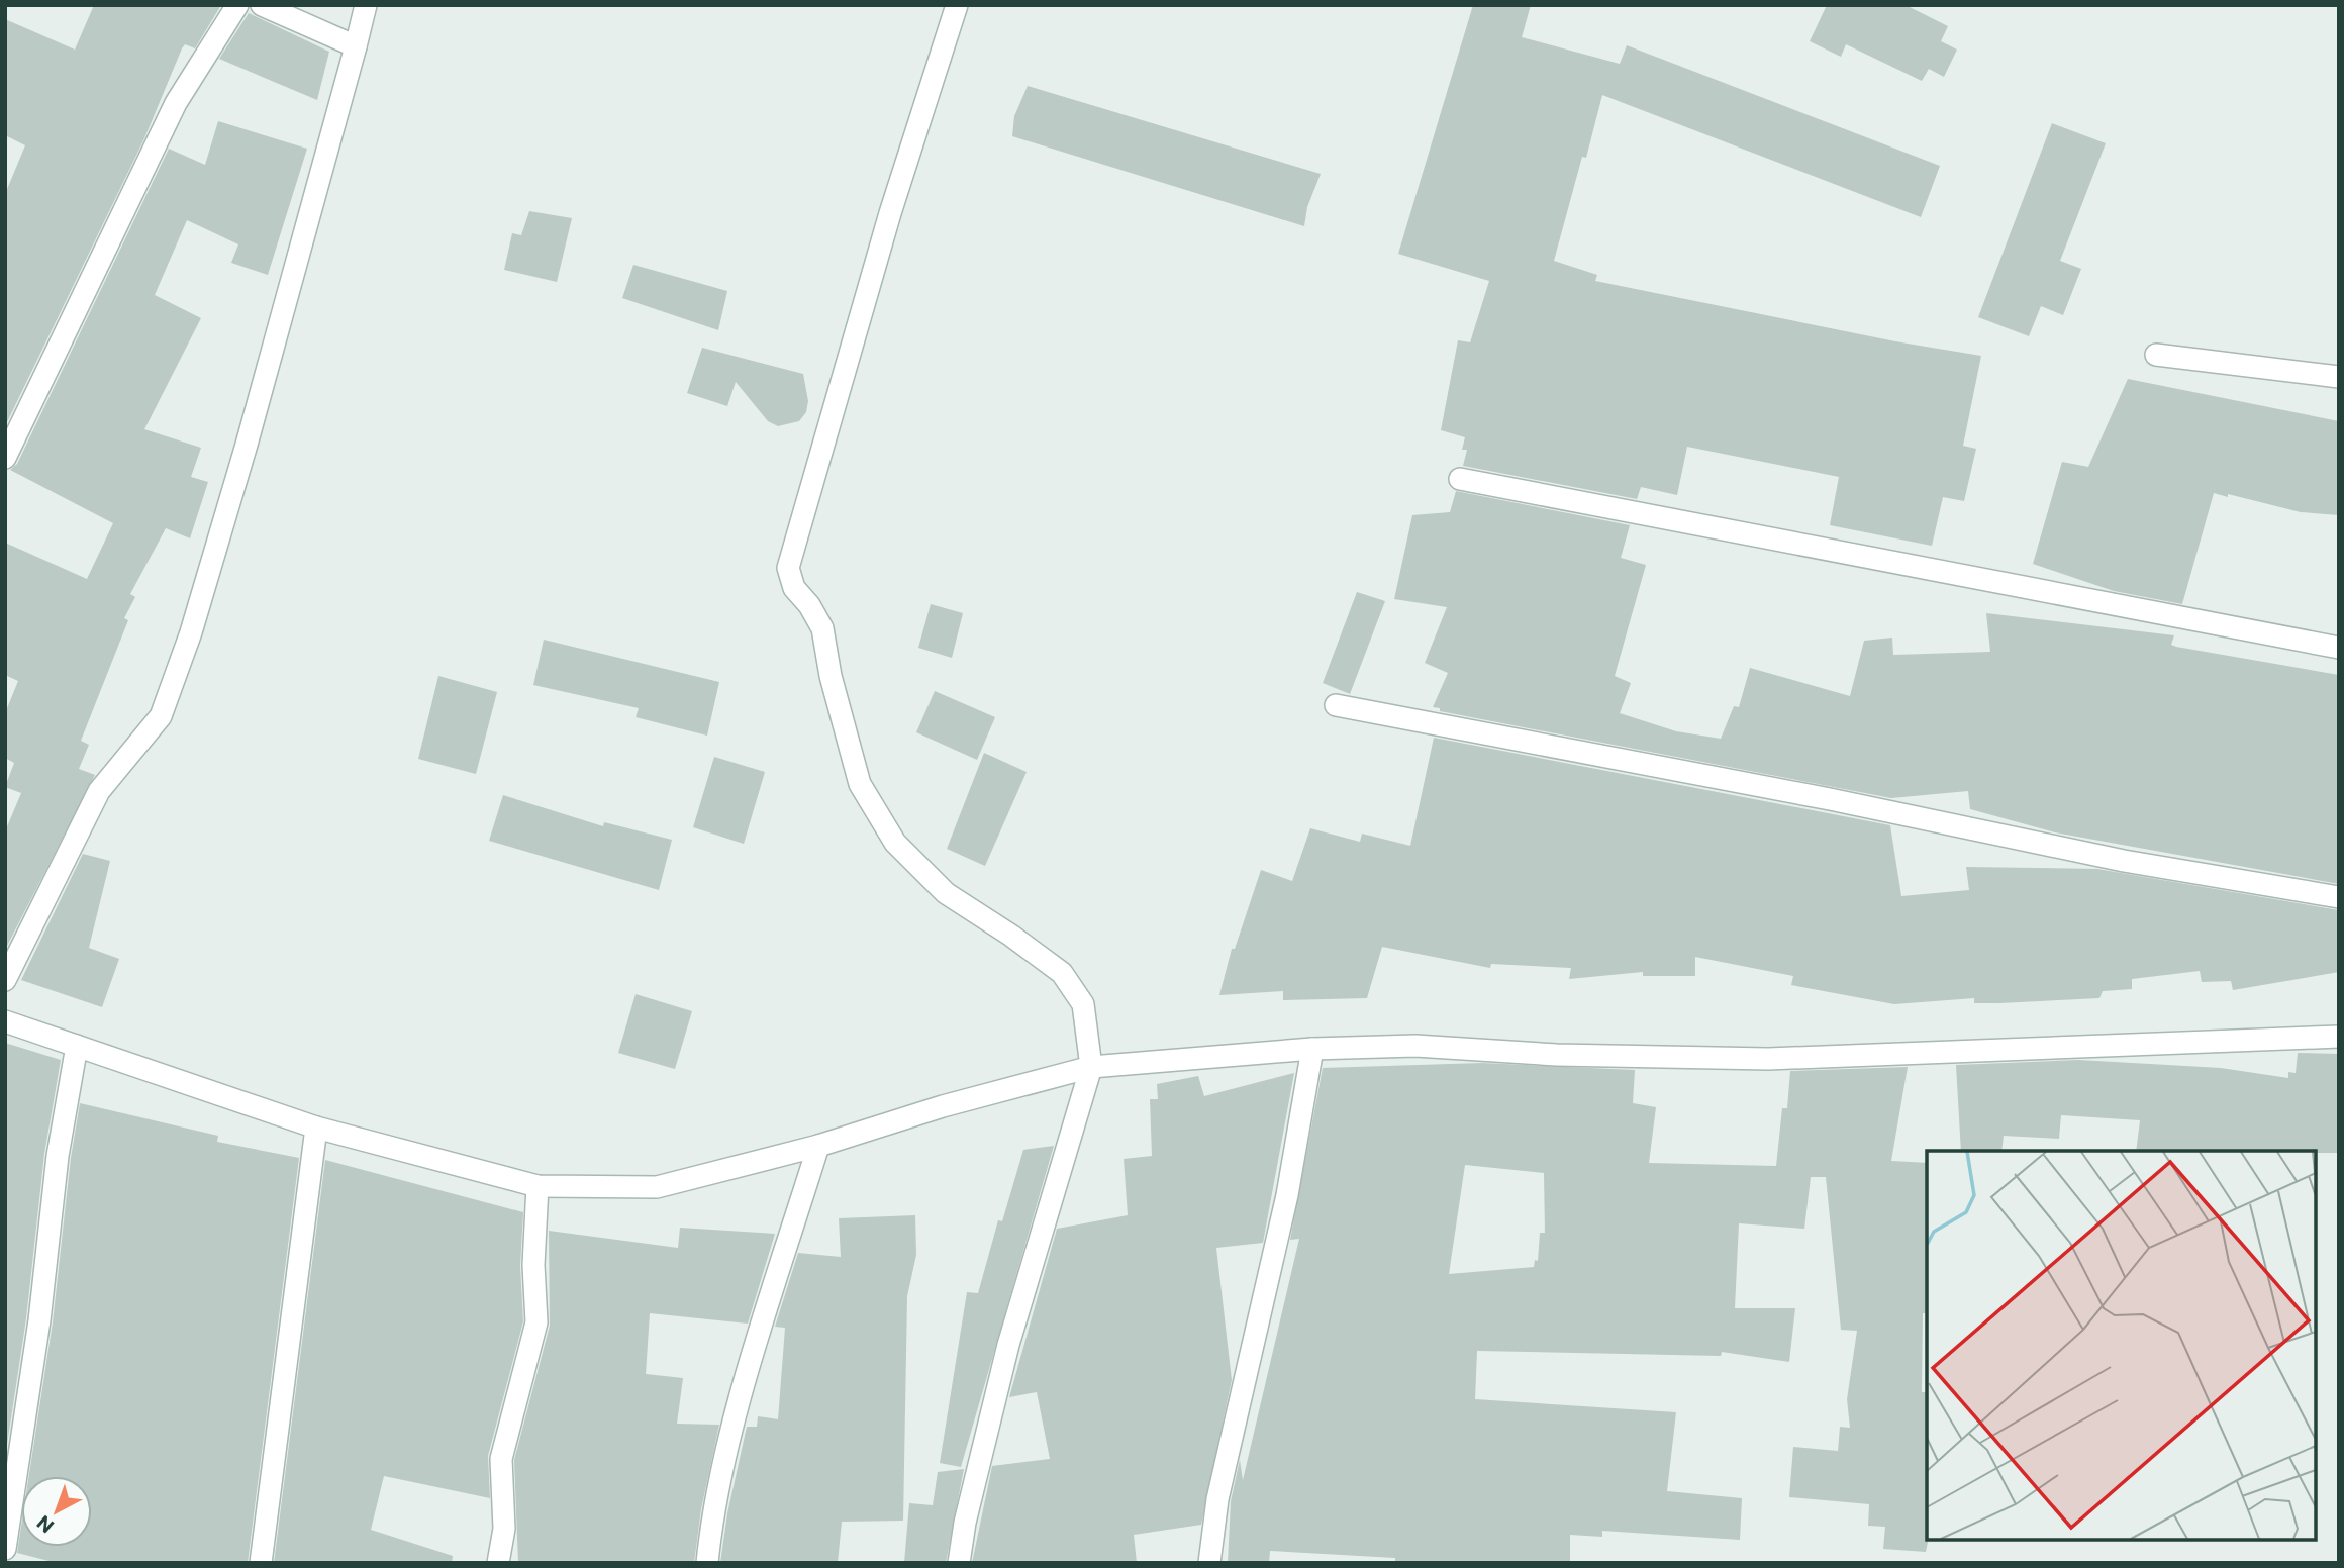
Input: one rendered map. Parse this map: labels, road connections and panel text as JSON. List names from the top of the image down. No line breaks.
{"north":"bottom left"}
